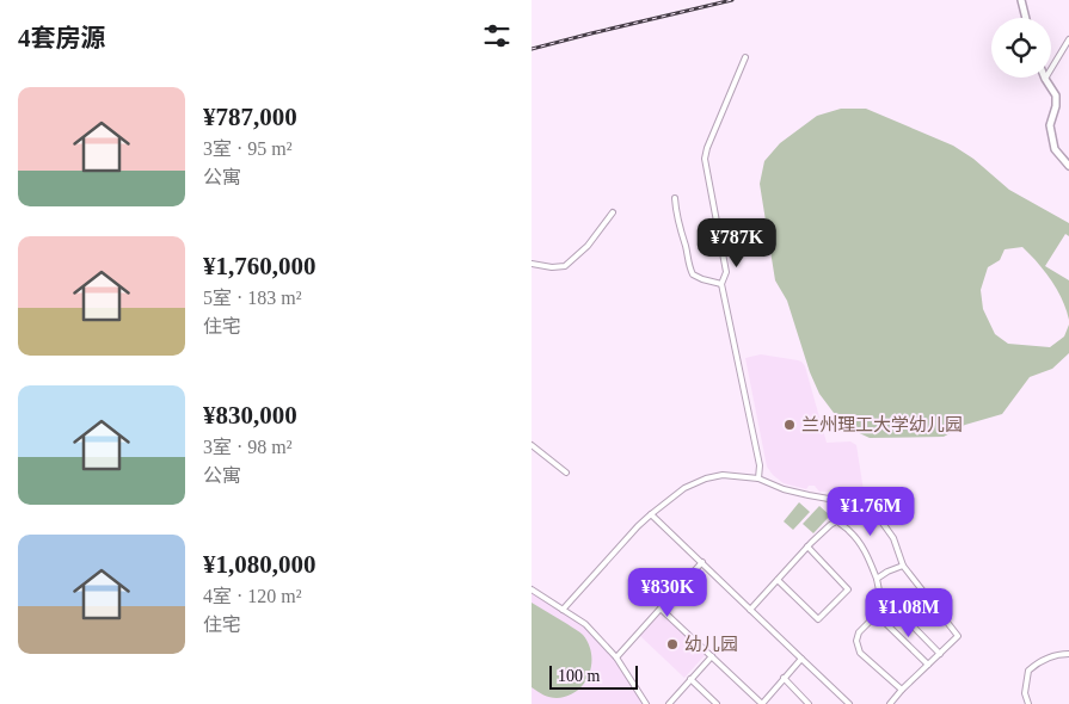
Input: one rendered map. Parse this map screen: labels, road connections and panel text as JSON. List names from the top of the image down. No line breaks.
{"places":["兰州理工大学幼儿园","幼儿园"],"scale_bar":"100 m","page":{"heading":"4套房源","list":[{"name":"¥787,000","note":"3室 · 95 m² · 公寓"},{"name":"¥1,760,000","note":"5室 · 183 m² · 住宅"},{"name":"¥830,000","note":"3室 · 98 m² · 公寓"},{"name":"¥1,080,000","note":"4室 · 120 m² · 住宅"}],"price":["¥787K","¥1.76M","¥830K","¥1.08M"],"scale":"100 m"}}
